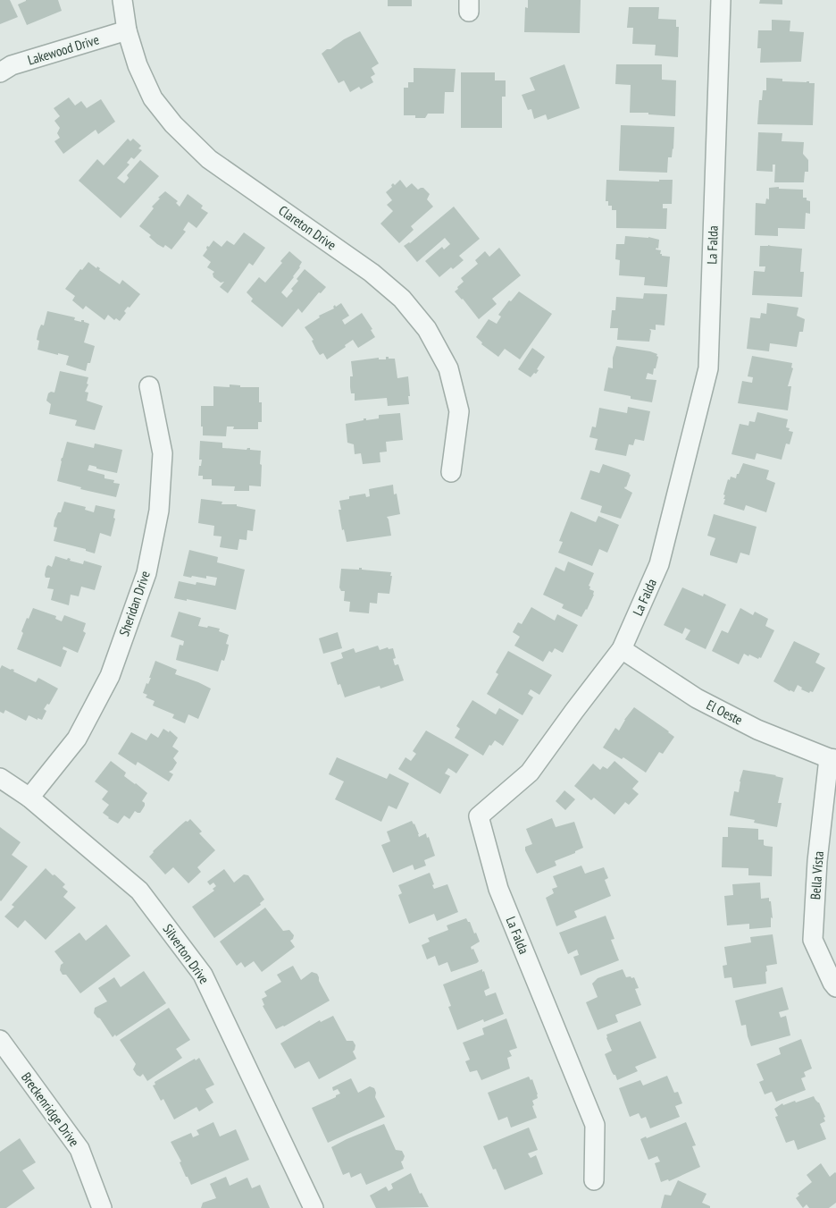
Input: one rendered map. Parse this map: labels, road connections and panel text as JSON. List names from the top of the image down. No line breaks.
{"streets":{"street":["Lakewood Drive","Clareton Drive","La Falda","Sheridan Drive","El Oeste","Bella Vista","Silverton Drive","Breckenridge Drive"]},"crossings":[["Lakewood Drive","Clareton Drive"],["La Falda","El Oeste"],["Sheridan Drive","Silverton Drive"],["El Oeste","Bella Vista"]]}
